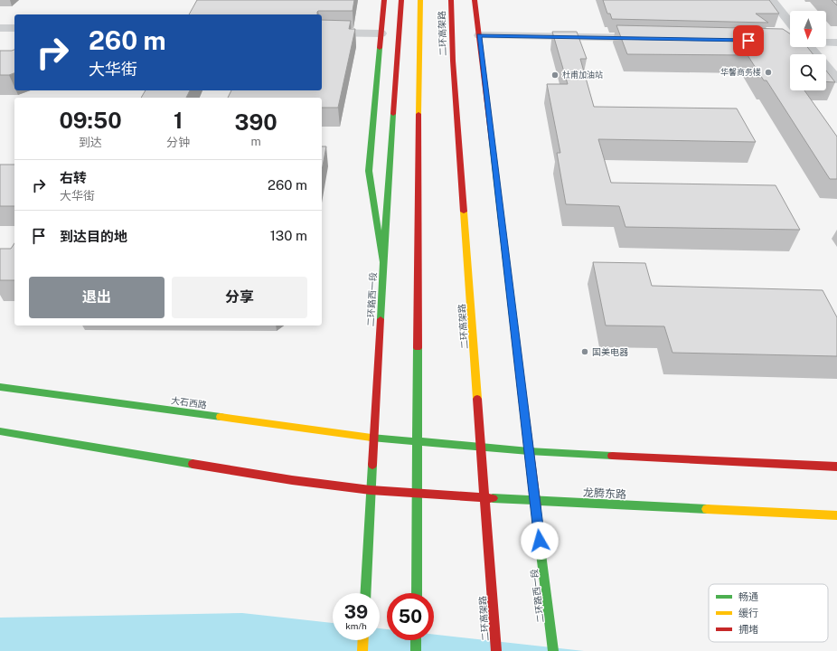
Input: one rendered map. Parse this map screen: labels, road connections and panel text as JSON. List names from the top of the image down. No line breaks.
{"streets":{"main road":["二环高架路","二环路西一段","大石西路","龙腾东路"]},"crossings":[["二环路西一段","大石西路"],["二环路西一段","龙腾东路"]],"places":["华馨商务楼","杜甫加油站","国美电器"],"legend":["畅通","缓行","拥堵"],"north":"bottom","page":{"turn":["260 m","大华街"],"eta":["09:50","到达","1","分钟","390","m"],"list":[{"name":"右转","note":"大华街","value":"260 m"},{"name":"到达目的地","value":"130 m"}],"buttons":["退出","分享"],"speed":"39 km/h","limit":"50"}}
